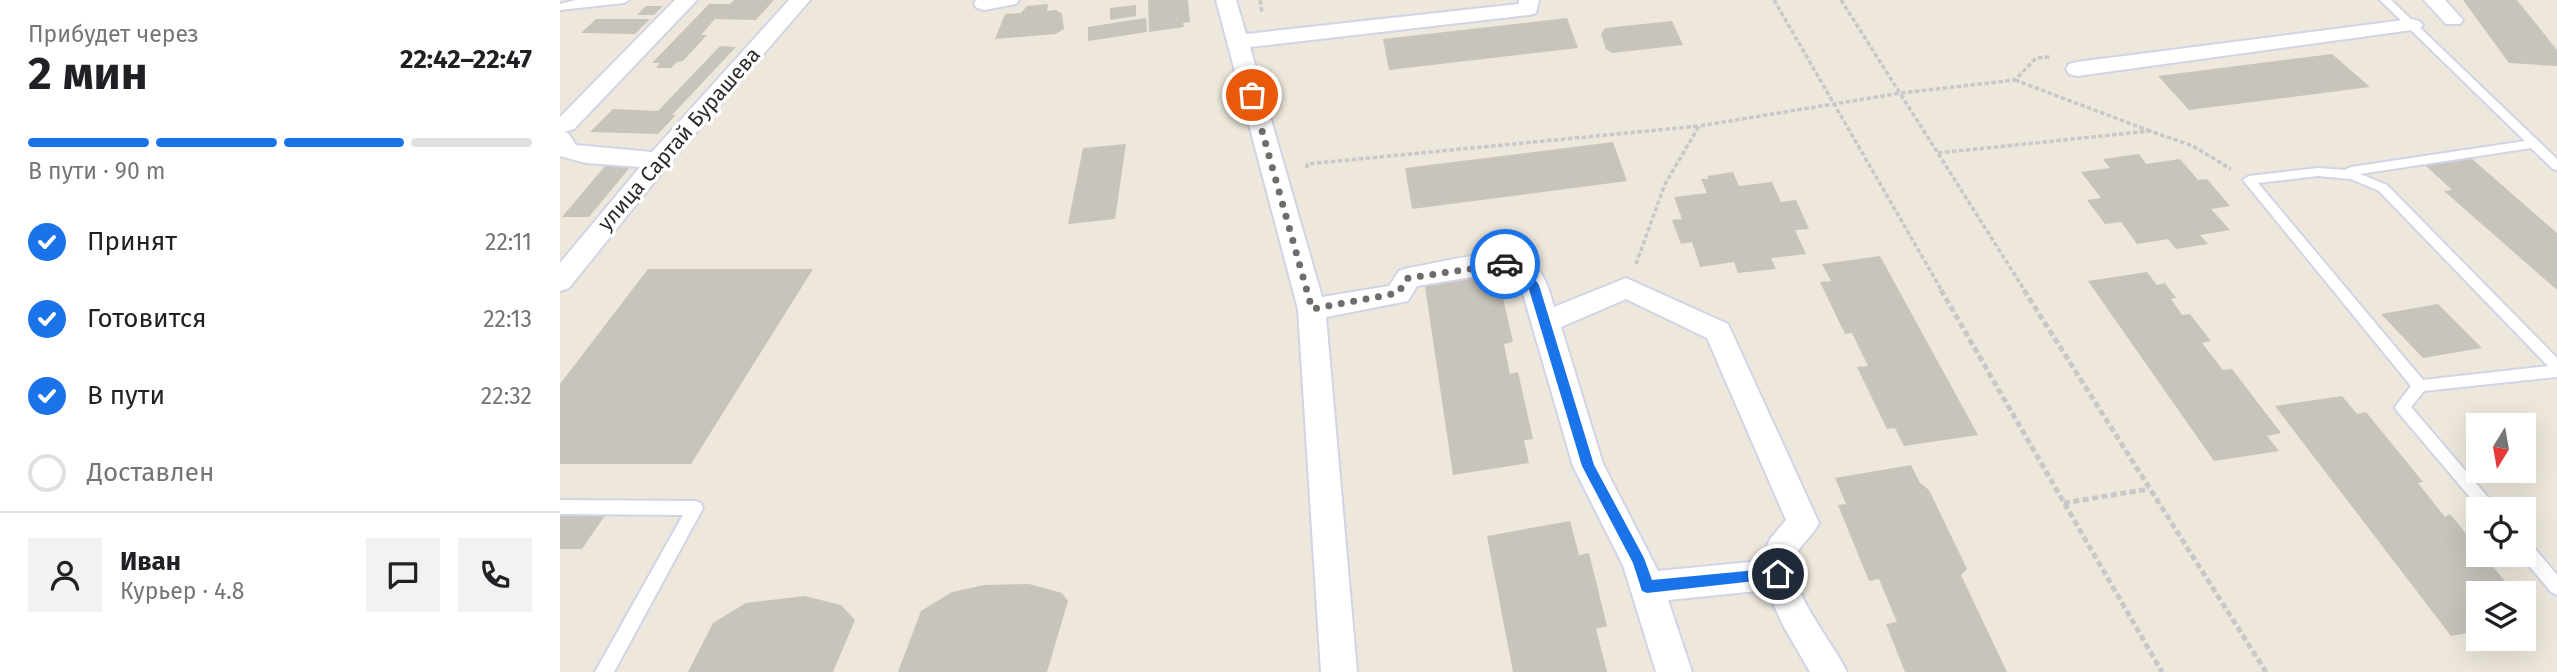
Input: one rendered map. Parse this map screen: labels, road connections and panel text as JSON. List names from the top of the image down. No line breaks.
{"streets":{"street":["улица Сартай Бурашева"]},"north":"bottom","page":{"heading":["2 мин","Прибудет через","22:42–22:47"],"panel":["Иван","Курьер · 4.8"],"bar":"В пути · 90 m","list":[["Принят","22:11"],["Готовится","22:13"],["В пути","22:32"],"Доставлен"]}}
